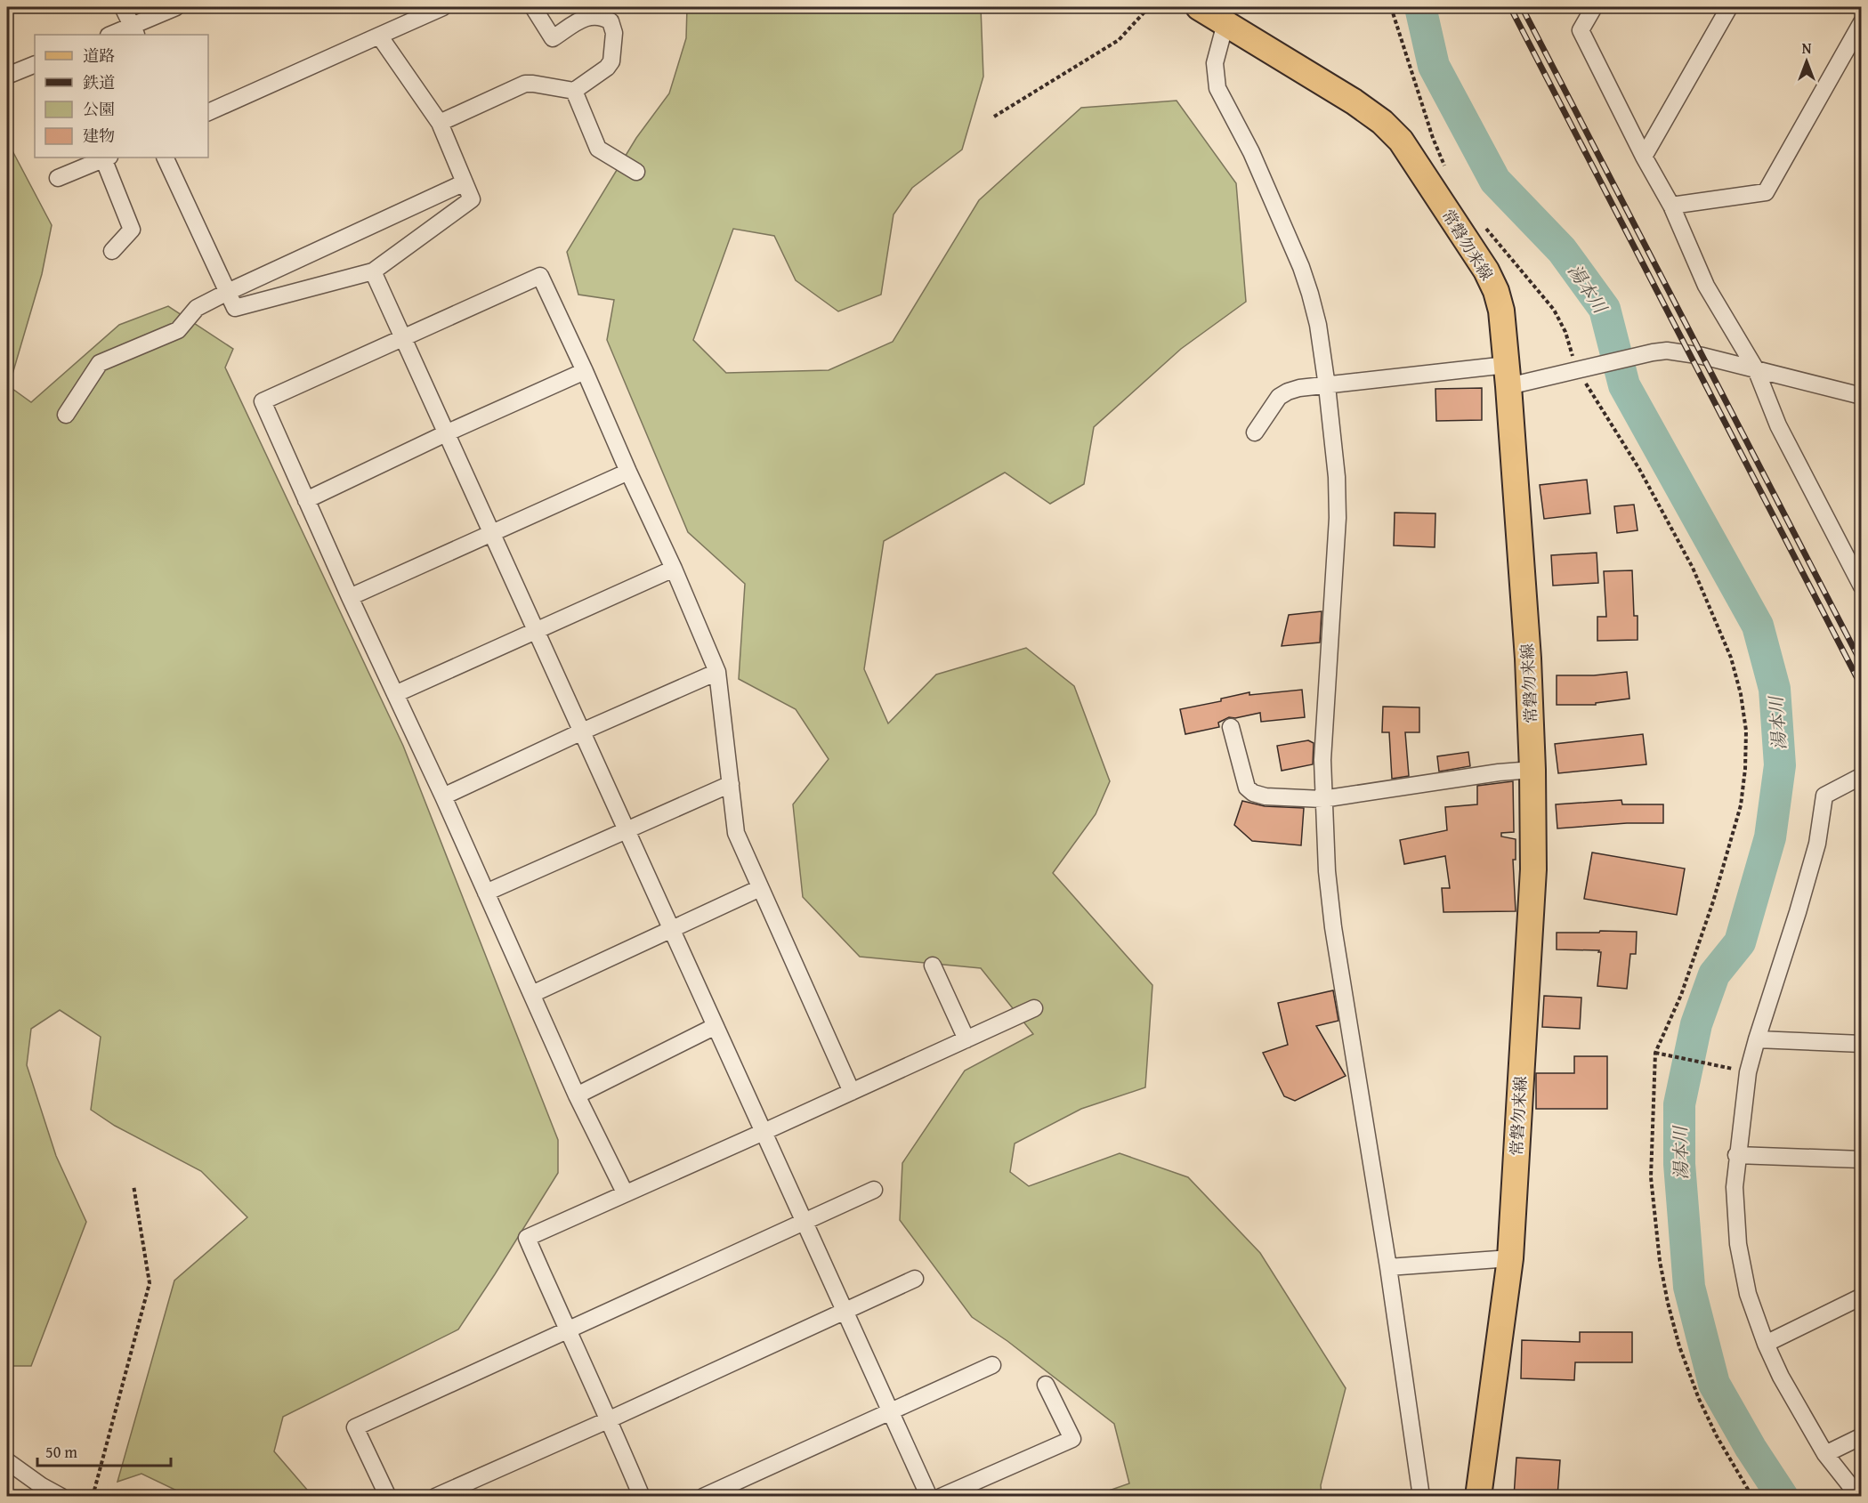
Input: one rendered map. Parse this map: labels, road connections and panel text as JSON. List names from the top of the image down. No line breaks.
{"streets":{"main road":["常磐勿来線"]},"water":["湯本川"],"legend":["道路","鉄道","公園","建物"],"scale_bar":"50 m","north":"top"}
